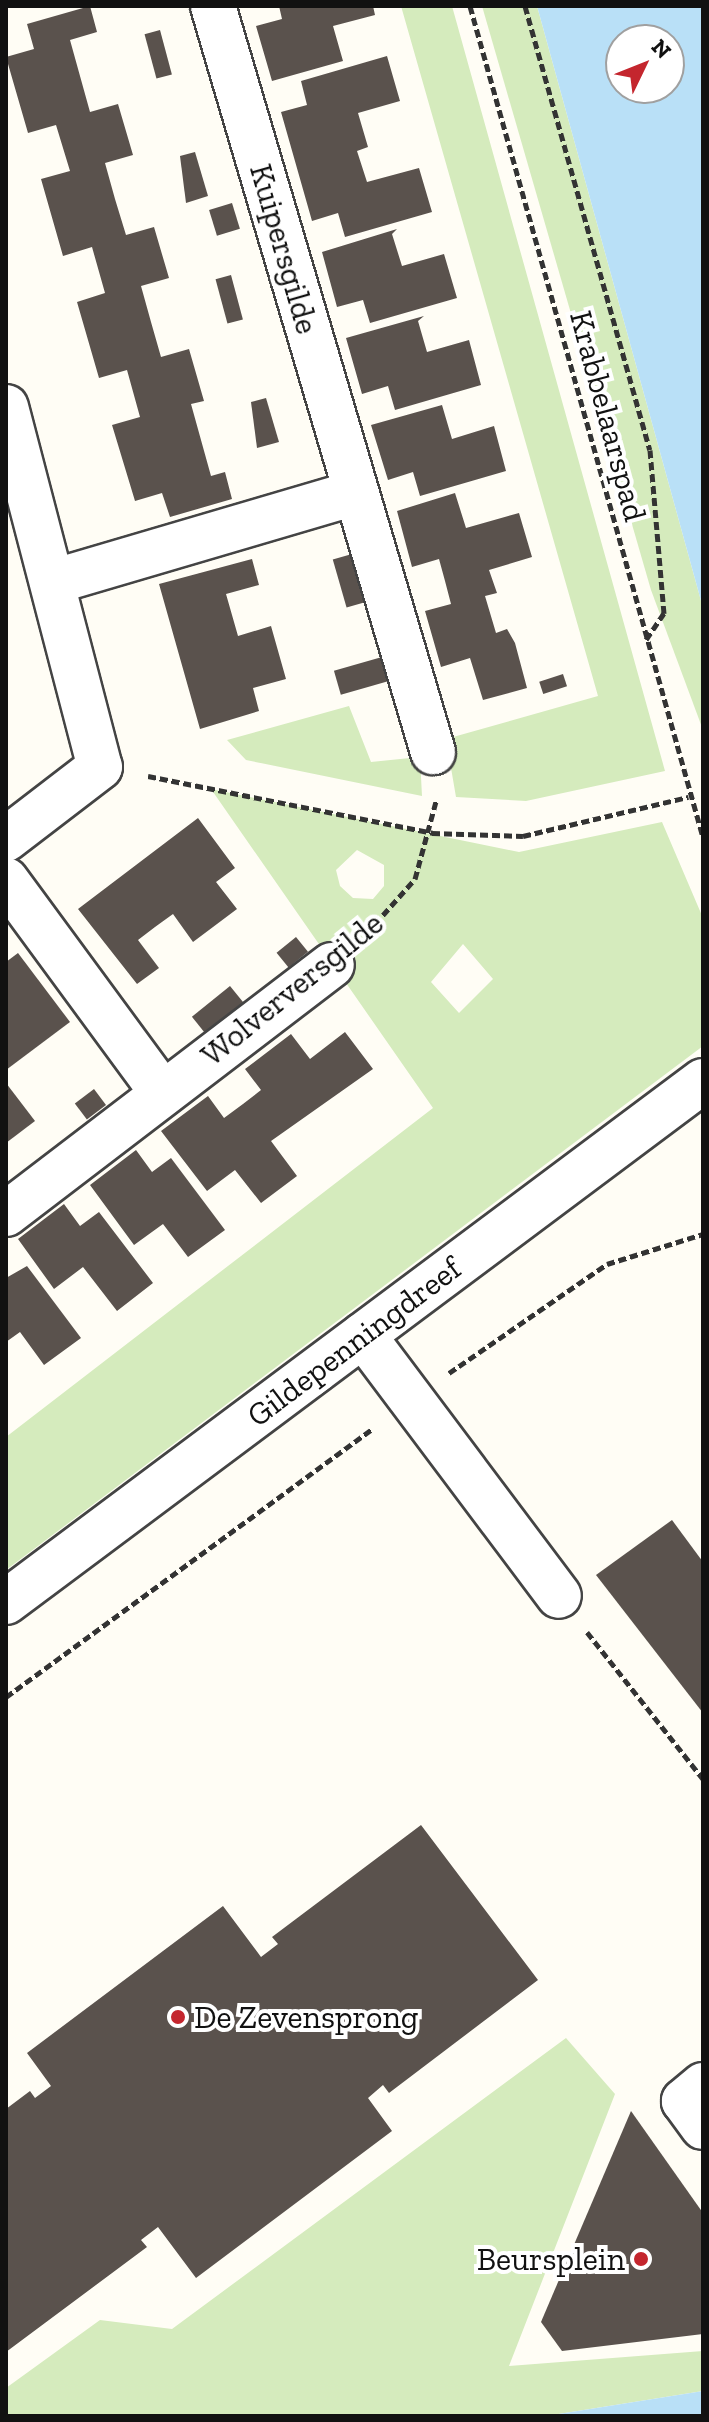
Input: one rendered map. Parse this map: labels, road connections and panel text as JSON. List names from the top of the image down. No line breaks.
{"streets":{"street":["Kuipersgilde","Wolverversgilde","Gildepenningdreef"],"path":["Krabbelaarspad"]},"places":["De Zevensprong","Beursplein"],"north":"top right"}
